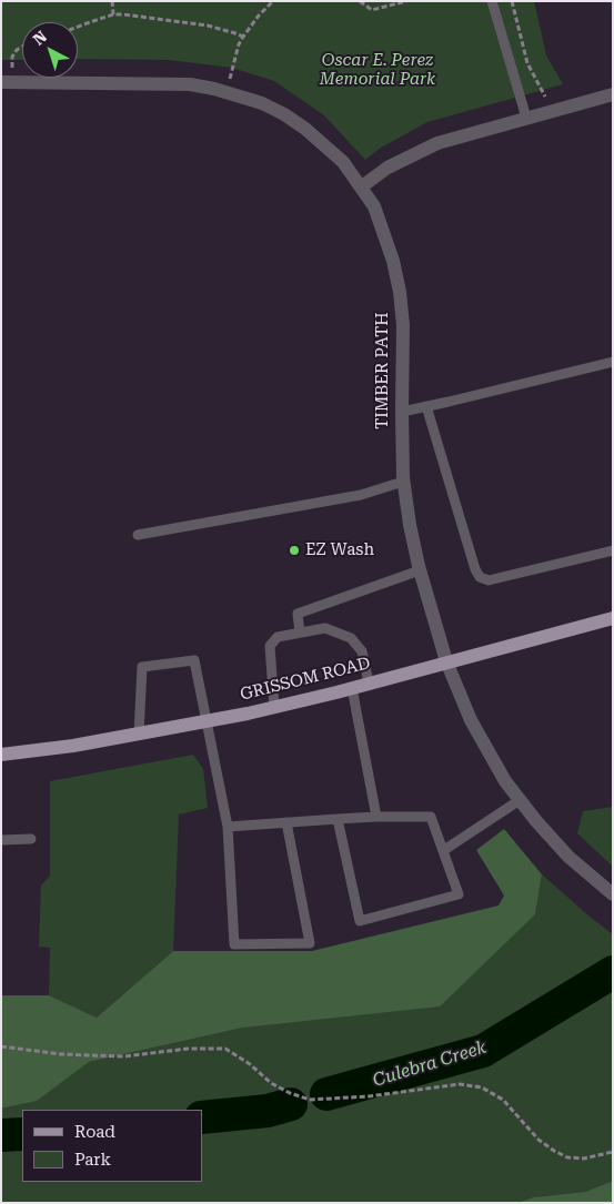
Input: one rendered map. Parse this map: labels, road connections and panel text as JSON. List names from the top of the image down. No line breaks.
{"streets":{"main road":["GRISSOM ROAD"],"street":["TIMBER PATH"]},"crossings":[["TIMBER PATH","GRISSOM ROAD"]],"water":["Culebra Creek"],"parks":["Oscar E. Perez Memorial Park"],"places":["EZ Wash"],"legend":["Road","Park"],"north":"top left"}
